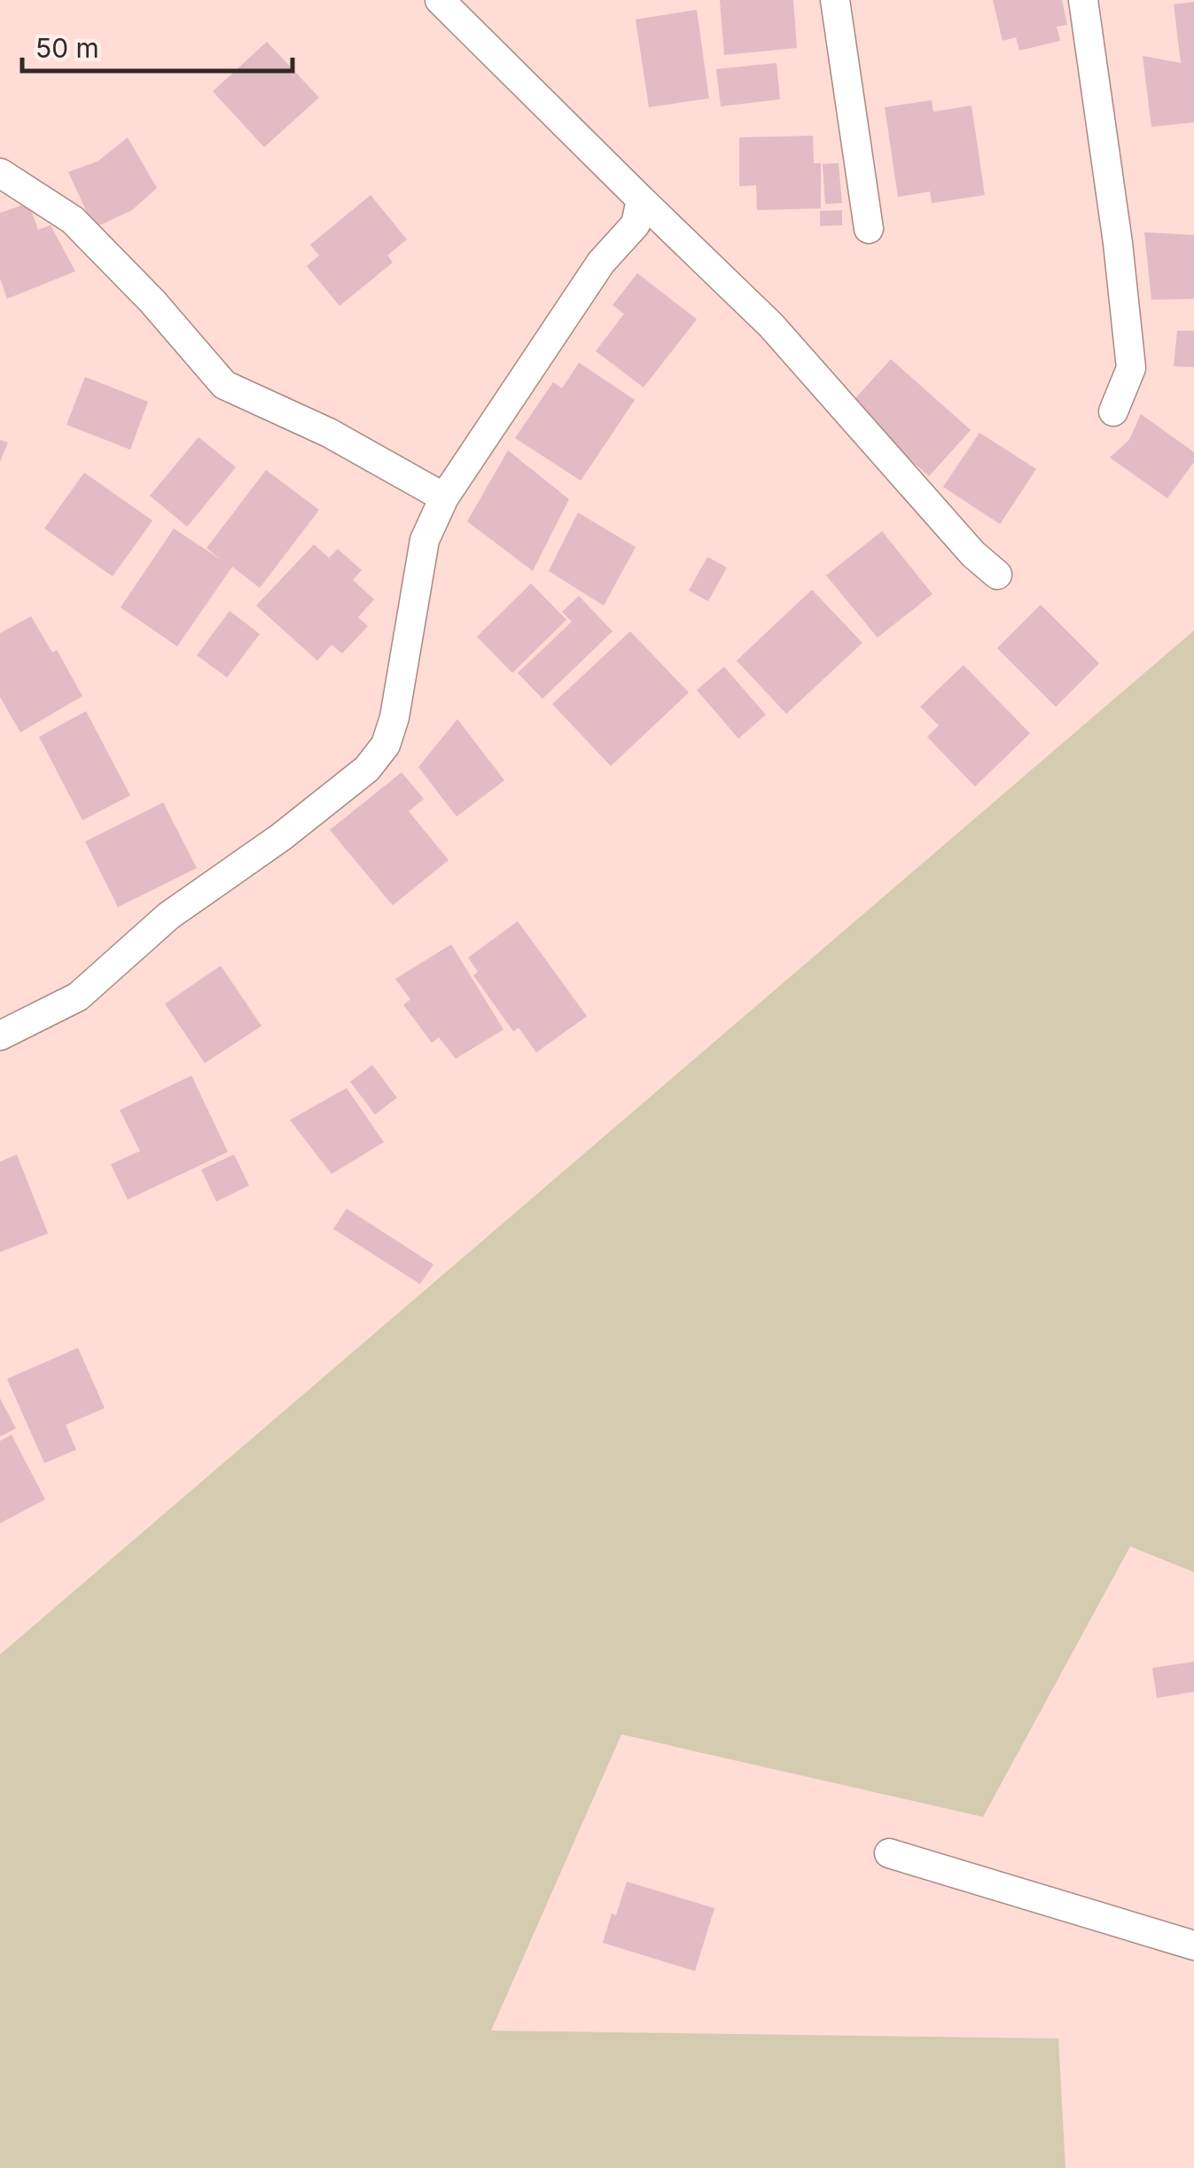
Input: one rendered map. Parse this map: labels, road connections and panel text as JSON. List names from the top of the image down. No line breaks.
{"scale_bar":"50 m"}
